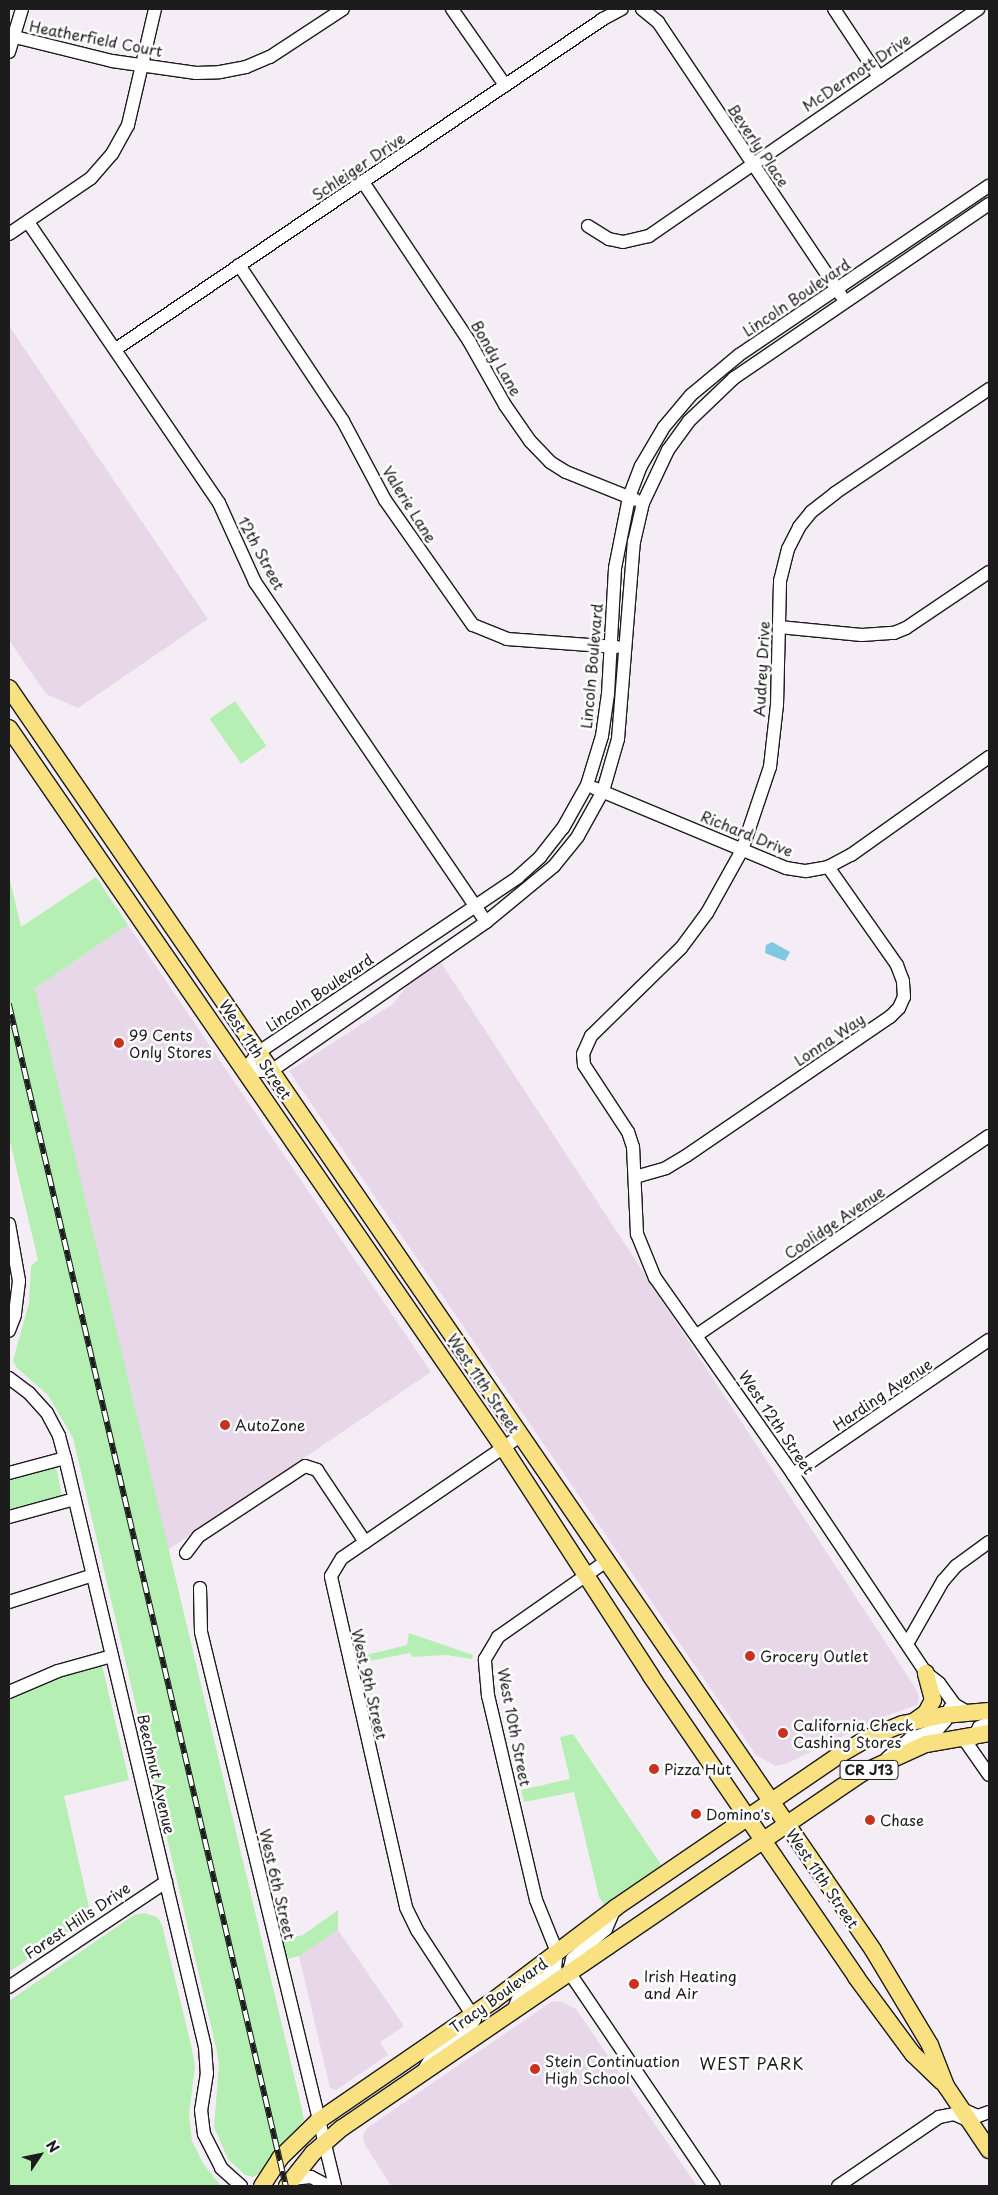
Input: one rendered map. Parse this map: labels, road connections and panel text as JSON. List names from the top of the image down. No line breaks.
{"streets":{"main road":["West 11th Street","CR J13","Tracy Boulevard"],"street":["Heatherfield Court","McDermott Drive","Beverly Place","Schleiger Drive","Lincoln Boulevard","Bondy Lane","Valerie Lane","12th Street","Audrey Drive","Richard Drive","Lonna Way","Coolidge Avenue","Harding Avenue","West 12th Street","West 9th Street","West 10th Street","Beechnut Avenue","West 6th Street","Forest Hills Drive"]},"crossings":[["McDermott Drive","Beverly Place"],["Beverly Place","Lincoln Boulevard"],["Schleiger Drive","Bondy Lane"],["Schleiger Drive","Valerie Lane"],["Schleiger Drive","12th Street"],["Lincoln Boulevard","Bondy Lane"],["Lincoln Boulevard","Valerie Lane"],["Lincoln Boulevard","12th Street"],["Lincoln Boulevard","Richard Drive"],["Lincoln Boulevard","West 11th Street"],["Audrey Drive","Richard Drive"],["Audrey Drive","Lonna Way"],["Audrey Drive","West 12th Street"],["Richard Drive","Lonna Way"],["Lonna Way","West 12th Street"],["West 11th Street","West 9th Street"],["West 11th Street","West 10th Street"],["West 11th Street","CR J13"],["West 11th Street","Tracy Boulevard"],["Coolidge Avenue","West 12th Street"],["Harding Avenue","West 12th Street"],["West 12th Street","CR J13"],["West 9th Street","Tracy Boulevard"],["West 10th Street","Tracy Boulevard"],["CR J13","Tracy Boulevard"],["Beechnut Avenue","Forest Hills Drive"],["West 6th Street","Tracy Boulevard"]],"districts":["WEST PARK"],"places":["99 Cents Only Stores","AutoZone","Grocery Outlet","California Check Cashing Stores","Pizza Hut","Domino's","Chase","Irish Heating and Air","Stein Continuation High School"],"north":"top right"}
